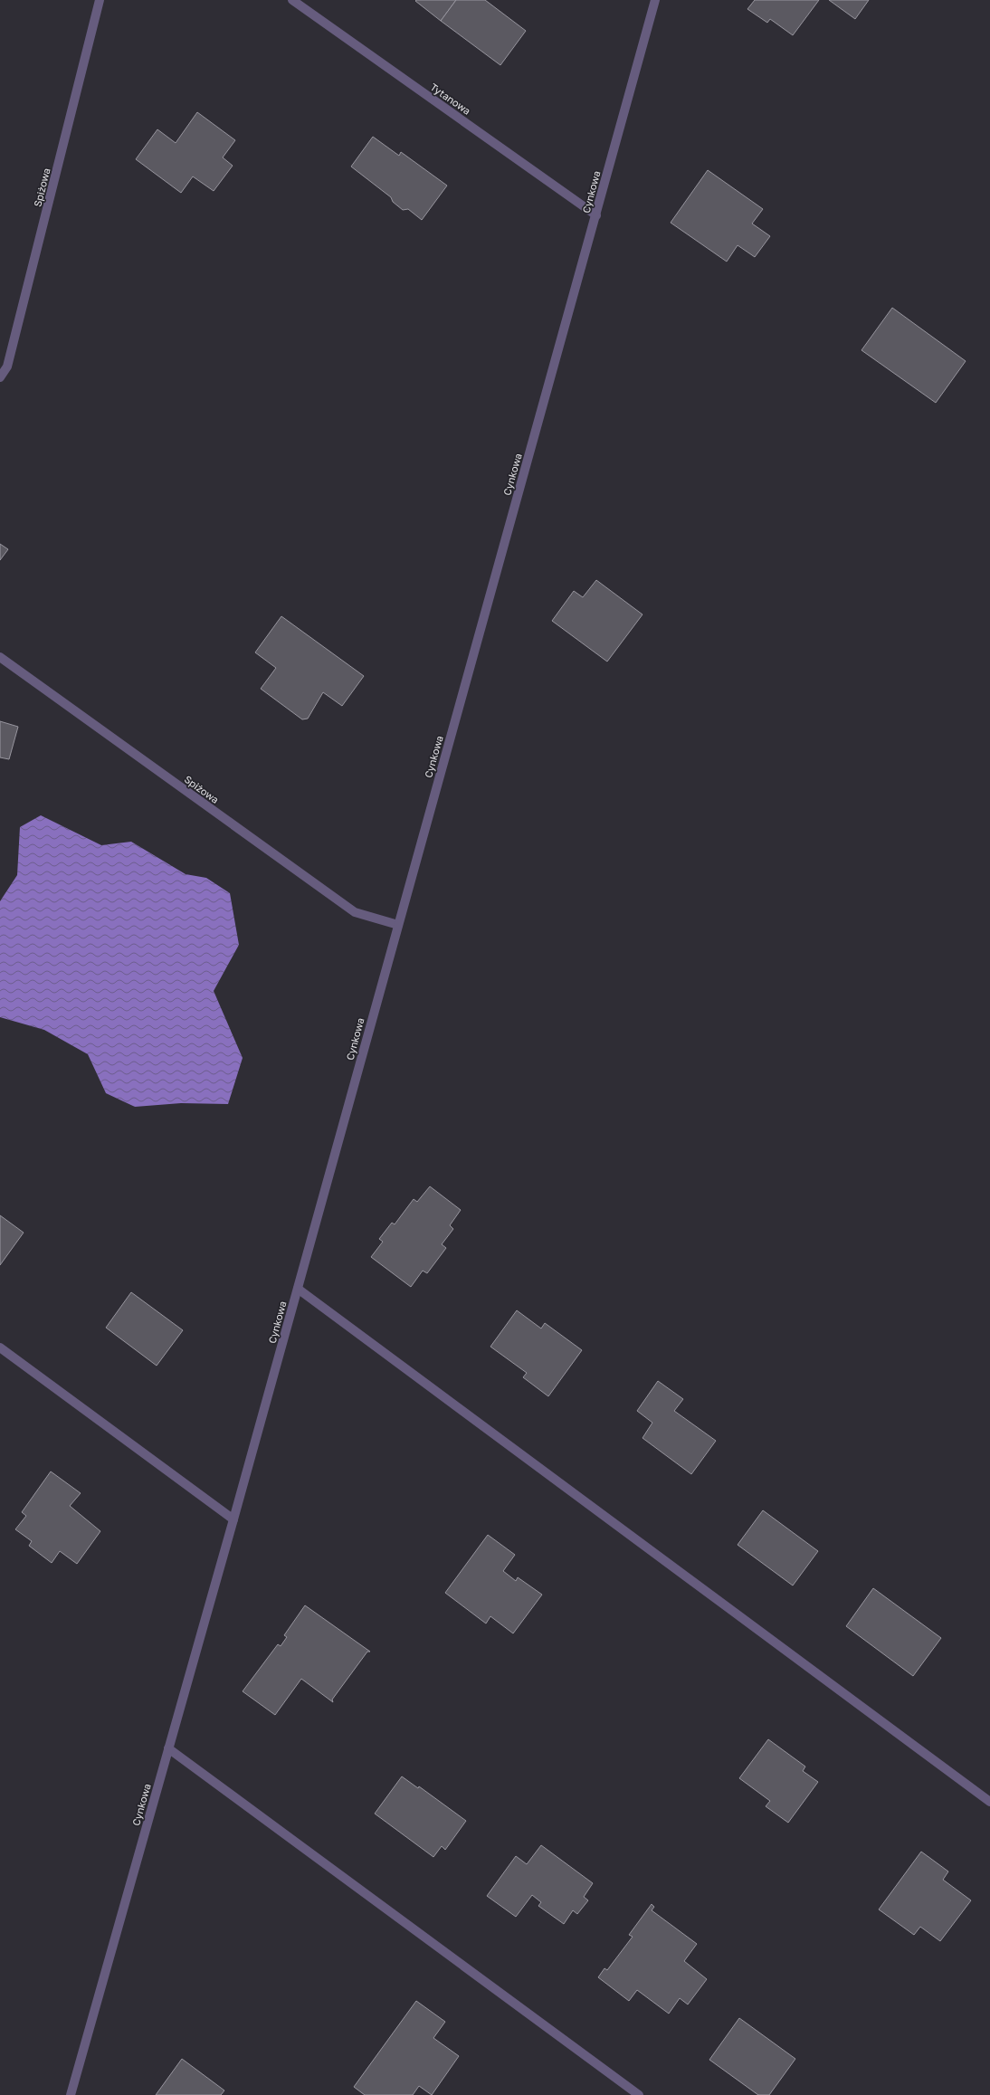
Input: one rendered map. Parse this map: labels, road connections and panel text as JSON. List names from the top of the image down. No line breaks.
{"streets":{"street":["Tytanowa","Spiżowa","Cynkowa"]},"crossings":[["Tytanowa","Cynkowa"],["Spiżowa","Cynkowa"]]}
